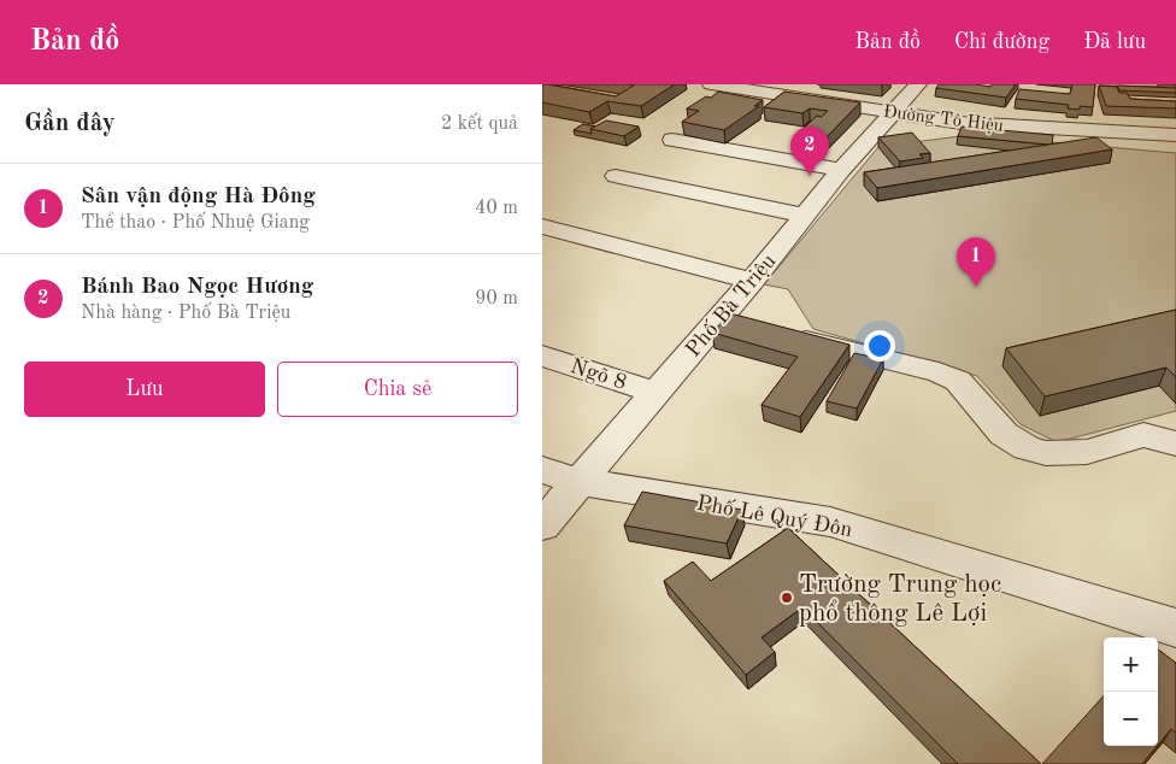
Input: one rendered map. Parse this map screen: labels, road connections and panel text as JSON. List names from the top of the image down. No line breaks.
{"streets":{"street":["Đường Tô Hiệu","Phố Bà Triệu","Ngõ 8","Phố Lê Quý Đôn"]},"crossings":[["Đường Tô Hiệu","Phố Bà Triệu"],["Phố Bà Triệu","Ngõ 8"],["Phố Bà Triệu","Phố Lê Quý Đôn"]],"places":["Trường Trung học phổ thông Lê Lợi"],"page":{"header":"Bản đồ","nav":["Bản đồ","Chỉ đường","Đã lưu"],"heading":["Gần đây","2 kết quả"],"pins":["2","1"],"list":[{"mark":"1","name":"Sân vận động Hà Đông","note":"Thể thao · Phố Nhuệ Giang","value":"40 m"},{"mark":"2","name":"Bánh Bao Ngọc Hương","note":"Nhà hàng · Phố Bà Triệu","value":"90 m"}],"buttons":["Lưu","Chia sẻ"],"map_buttons":["+","−"]}}
